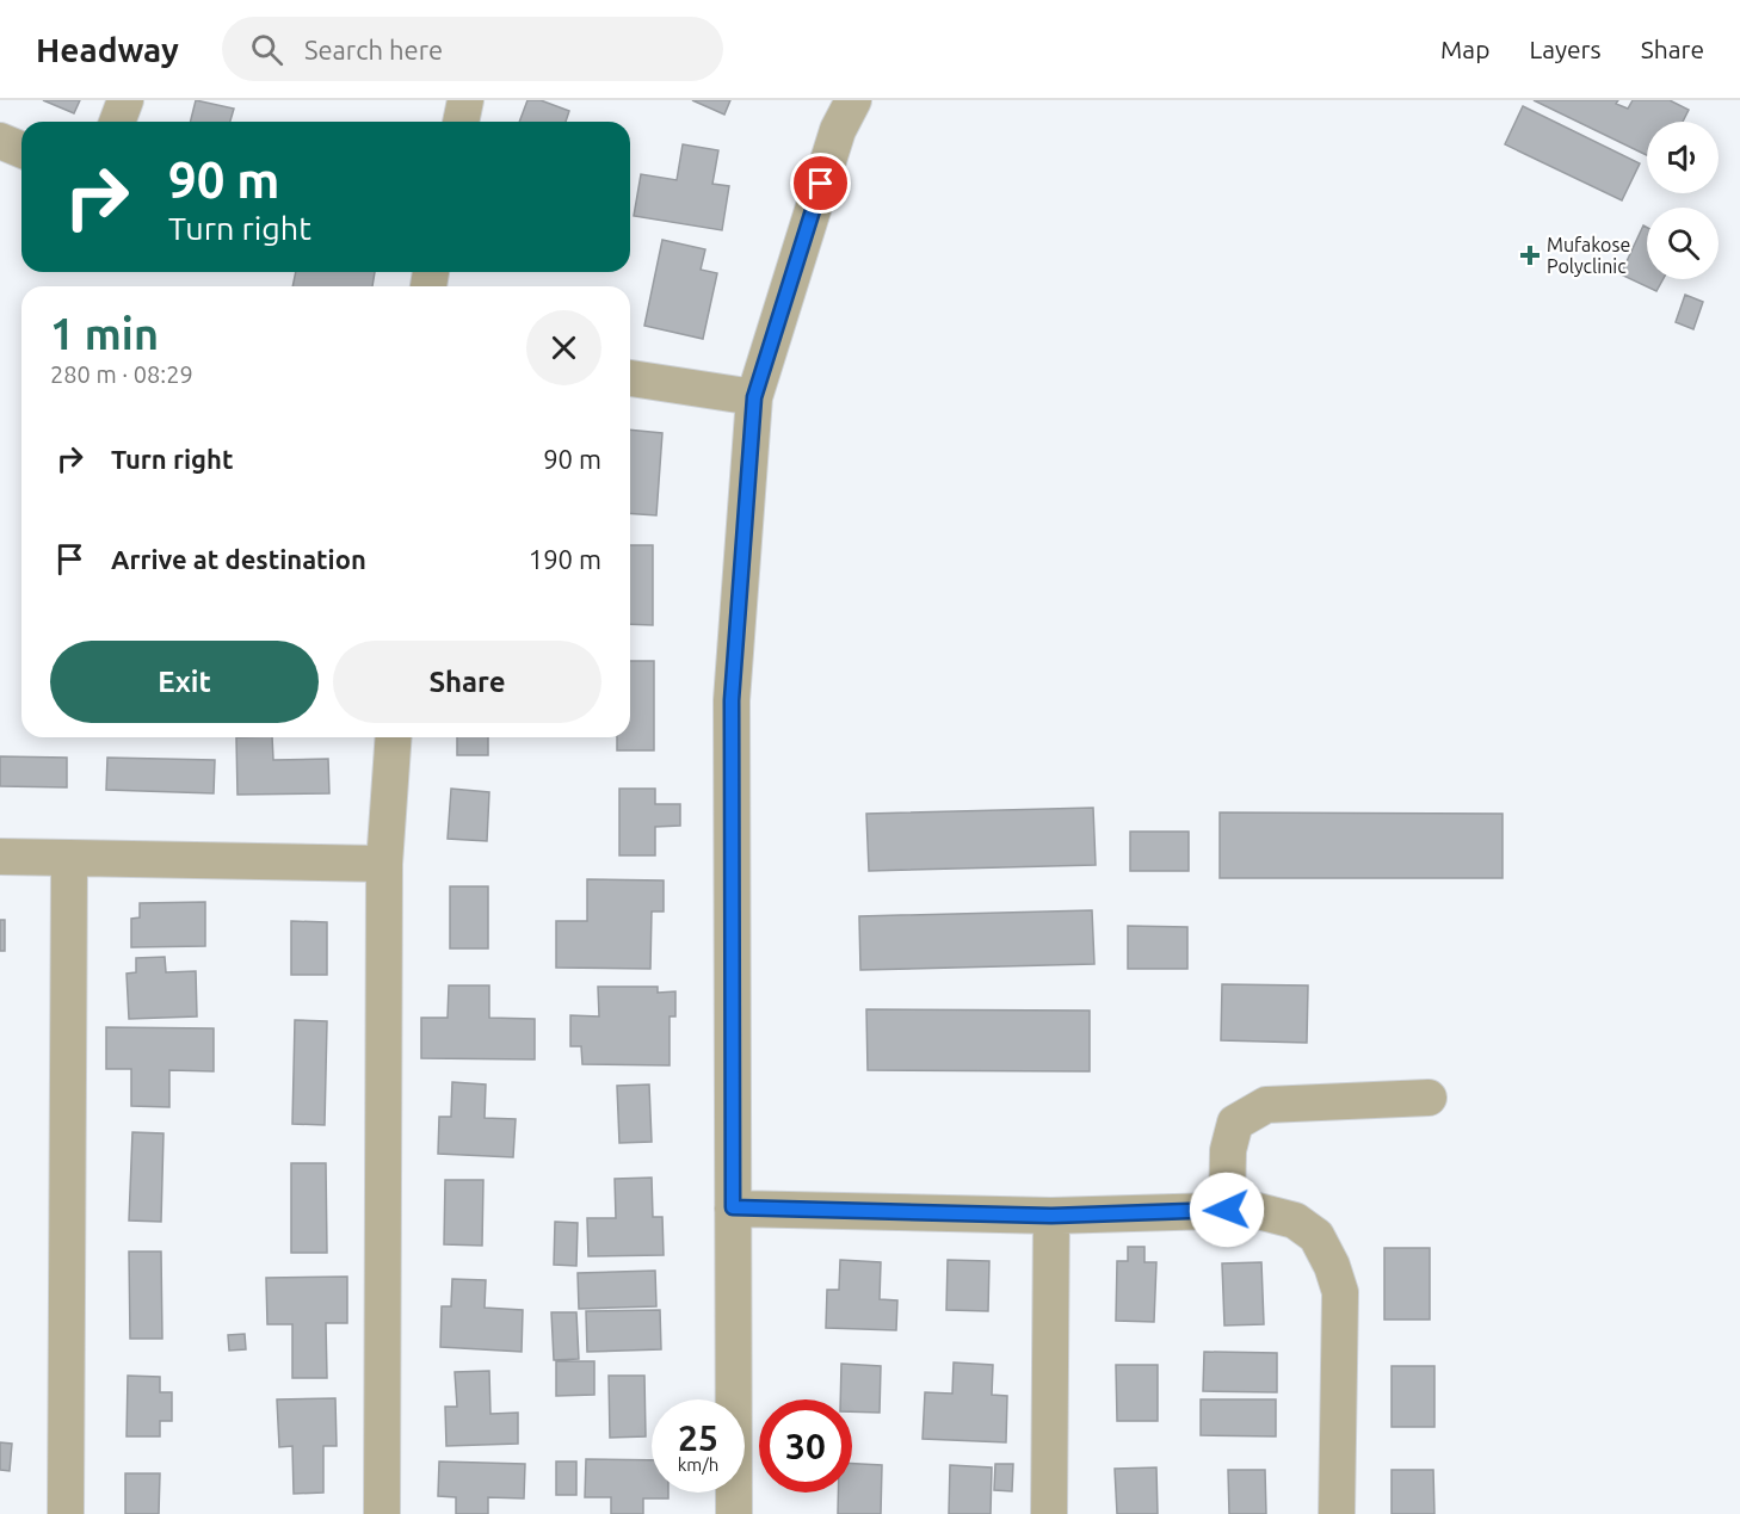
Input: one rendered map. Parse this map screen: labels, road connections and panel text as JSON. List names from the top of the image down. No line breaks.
{"places":{"health":["Mufakose Polyclinic"]},"page":{"header":"Headway","search":"Search here","nav":["Map","Layers","Share"],"turn":["90 m","Turn right"],"heading":["1 min","280 m · 08:29"],"list":[{"name":"Turn right","value":"90 m"},{"name":"Arrive at destination","value":"190 m"}],"buttons":["Exit","Share"],"speed":"25 km/h","limit":"30"}}
